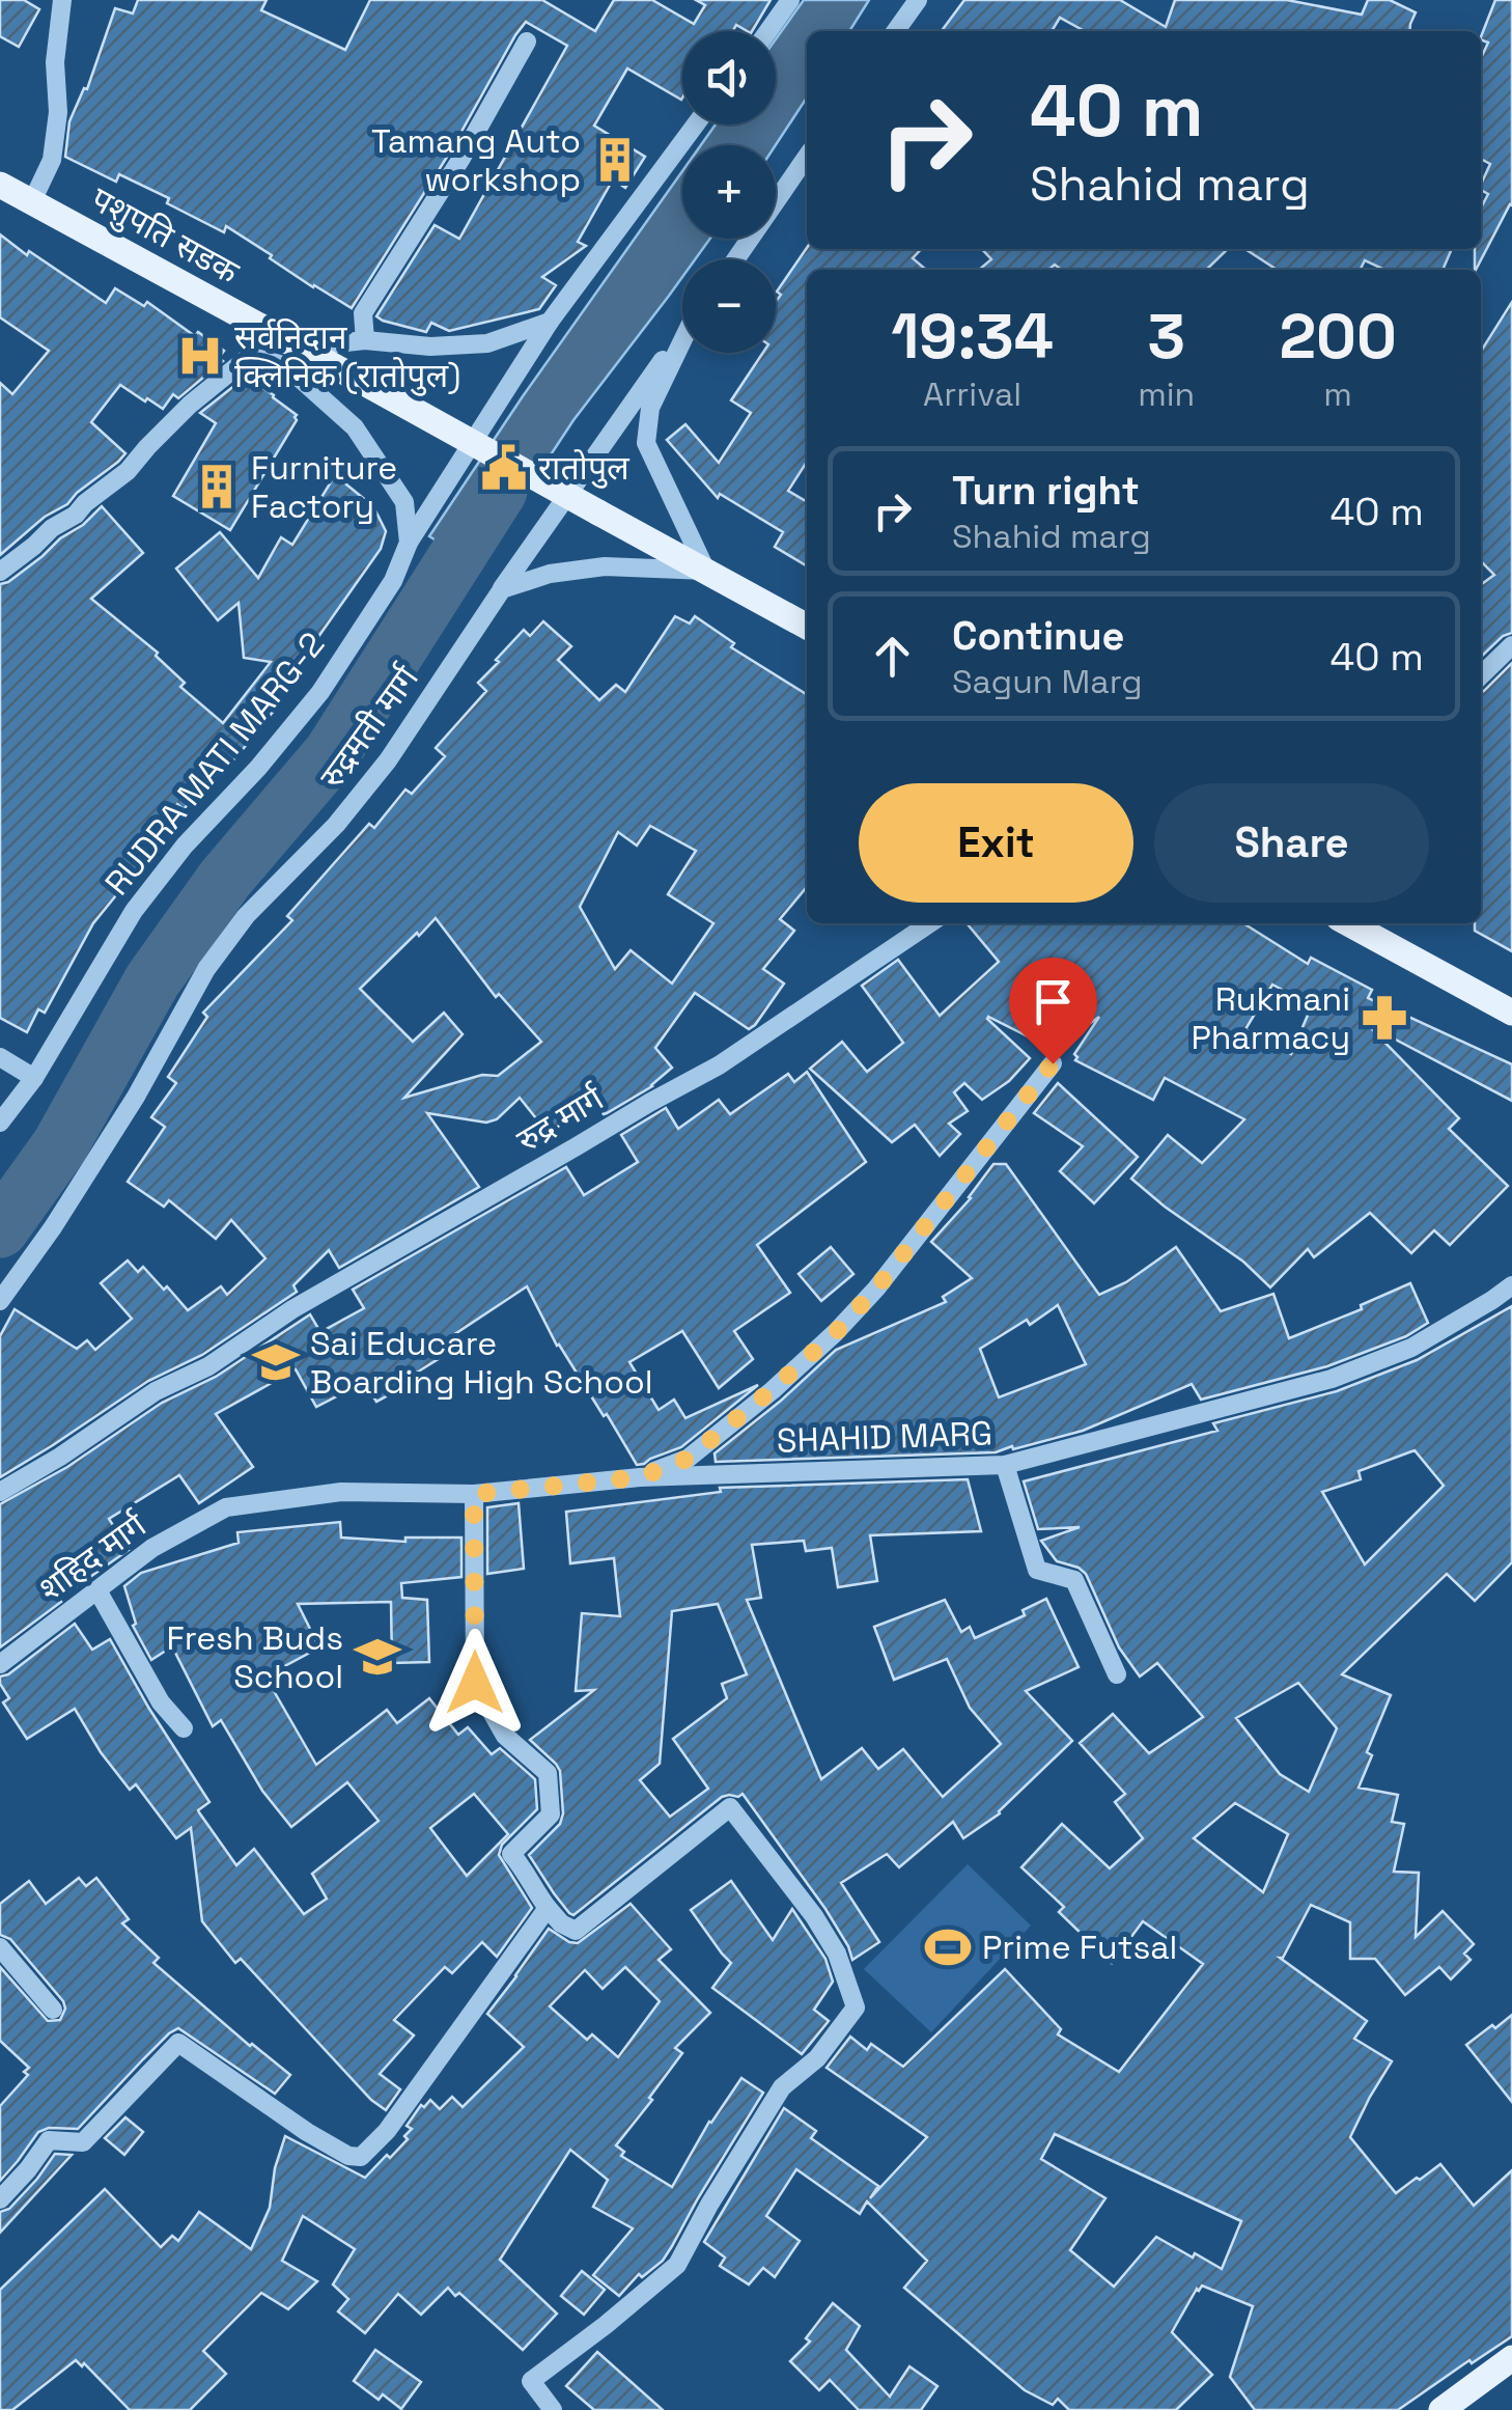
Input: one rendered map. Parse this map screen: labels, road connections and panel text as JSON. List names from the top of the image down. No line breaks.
{"streets":{"main road":["पशुपति सडक"],"street":["रुद्रमती मार्ग","RUDRA MATI MARG-2","रुद्र मार्ग","SHAHID MARG","शहिद मार्ग"]},"crossings":[["SHAHID MARG","शहिद मार्ग"]],"places":{"building":["Tamang Auto workshop","Furniture Factory"],"hospital":["सर्वनिदान क्लिनिक (रातोपुल)"],"public building":["रातोपुल"],"pharmacy":["Rukmani Pharmacy"],"school or university":["Sai Educare Boarding High School","Fresh Buds School"],"sports":["Prime Futsal"]},"page":{"map_buttons":["+","−"],"turn":["40 m","Shahid marg"],"eta":["19:34","Arrival","3","min","200","m"],"list":[{"name":"Turn right","note":"Shahid marg","value":"40 m"},{"name":"Continue","note":"Sagun Marg","value":"40 m"}],"buttons":["Exit","Share"]}}
